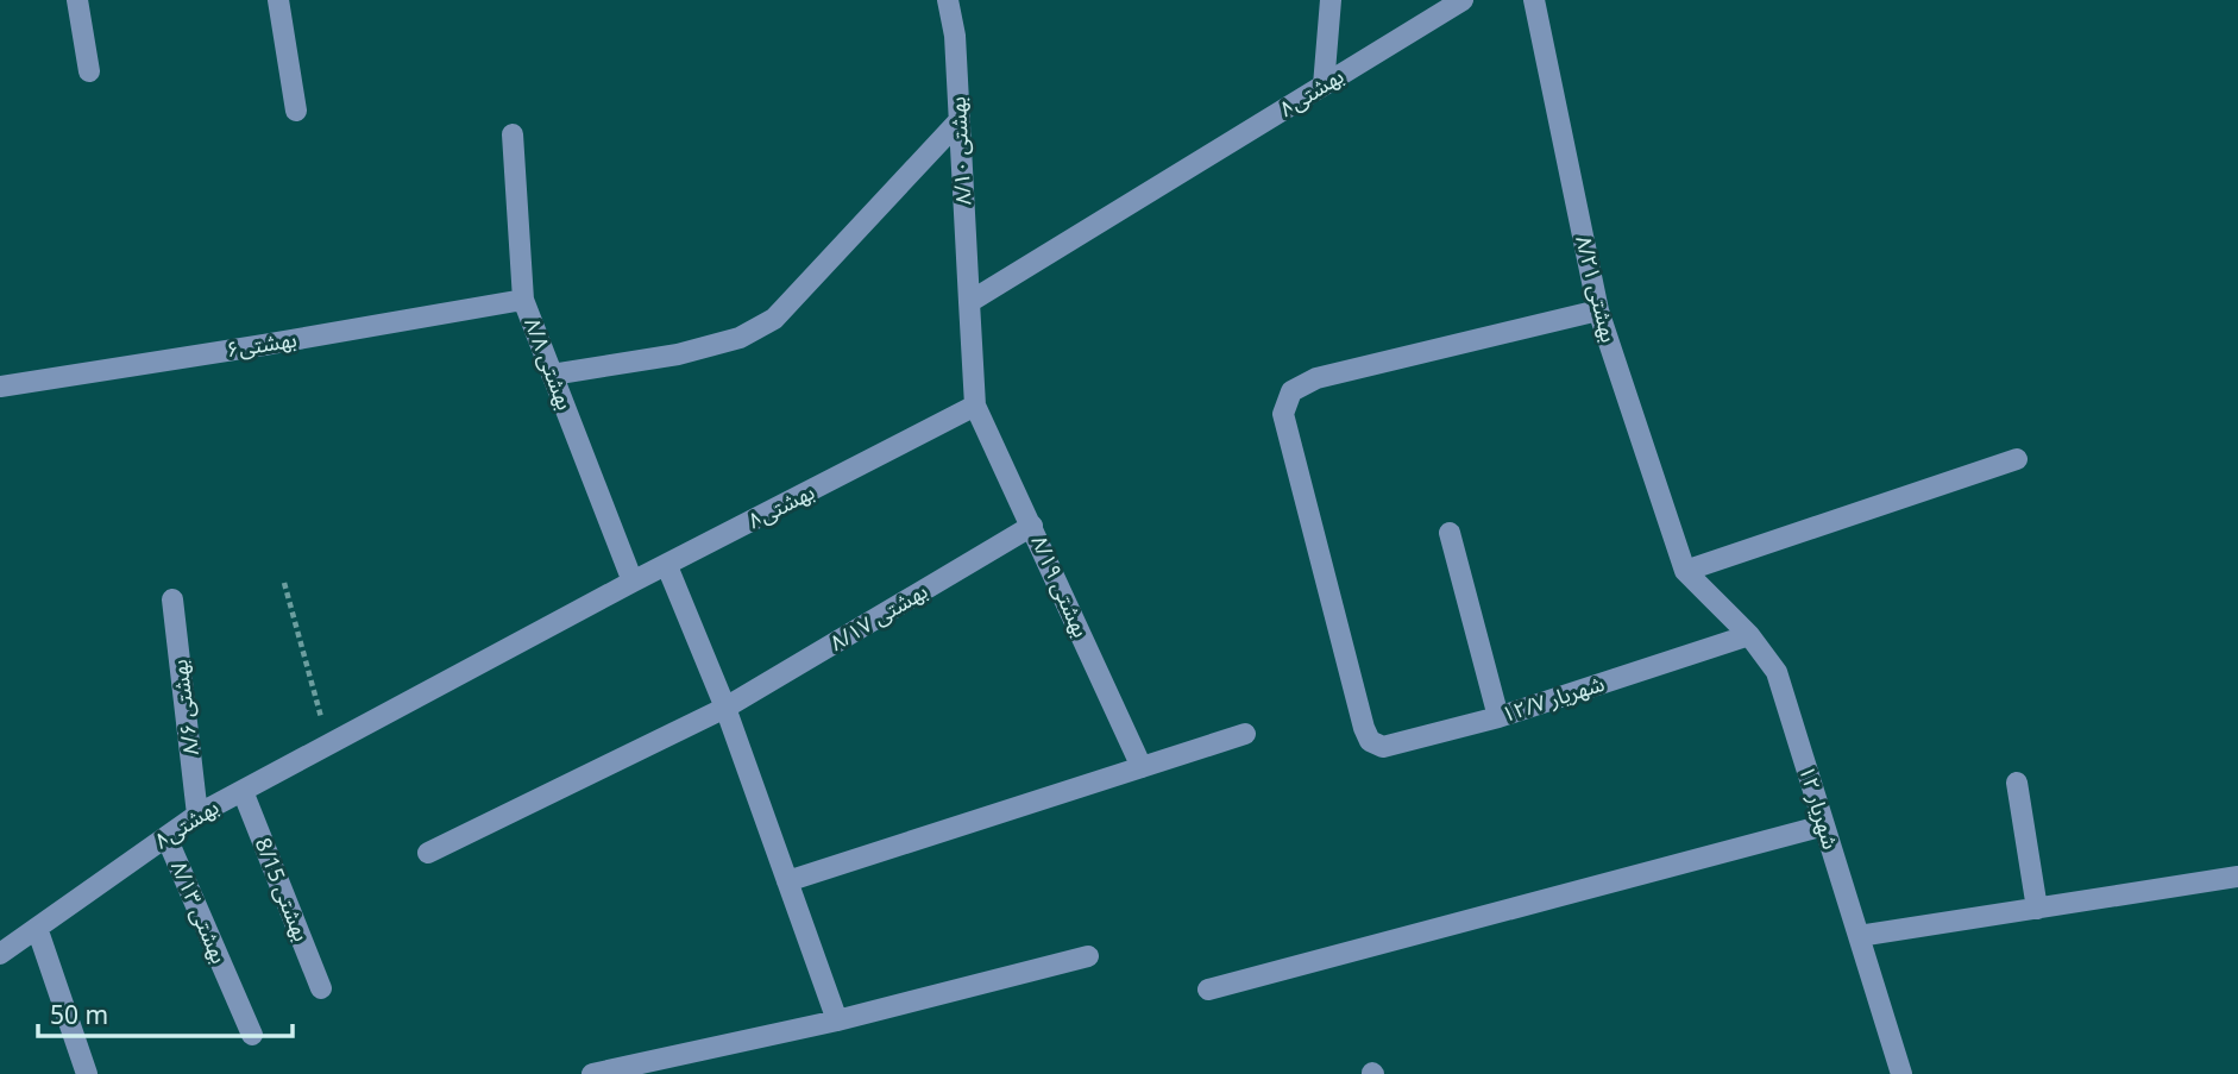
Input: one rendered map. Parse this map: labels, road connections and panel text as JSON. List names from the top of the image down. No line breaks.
{"streets":{"street":["بهشتی۸","بهشتی ۸/۱۰","بهشتی ۸/۲۱","بهشتی۶","بهشتی ۸/۸","بهشتی ۸/۱۹","بهشتی ۸/۱۷","شهریار ۱۲/۷","بهشتی ۸/۶","شهریار ۱۲","بهشتی 8/15","بهشتی ۸/۱۳"]},"crossings":[["بهشتی۸","بهشتی ۸/۱۰"],["بهشتی۸","بهشتی ۸/۸"],["بهشتی۸","بهشتی ۸/۱۹"],["بهشتی۸","بهشتی ۸/۶"],["بهشتی۸","بهشتی 8/15"],["بهشتی۸","بهشتی ۸/۱۳"],["بهشتی ۸/۲۱","شهریار ۱۲/۷"],["بهشتی ۸/۲۱","شهریار ۱۲"],["بهشتی۶","بهشتی ۸/۸"],["بهشتی ۸/۱۹","بهشتی ۸/۱۷"],["شهریار ۱۲/۷","شهریار ۱۲"]],"scale_bar":"50 m"}
